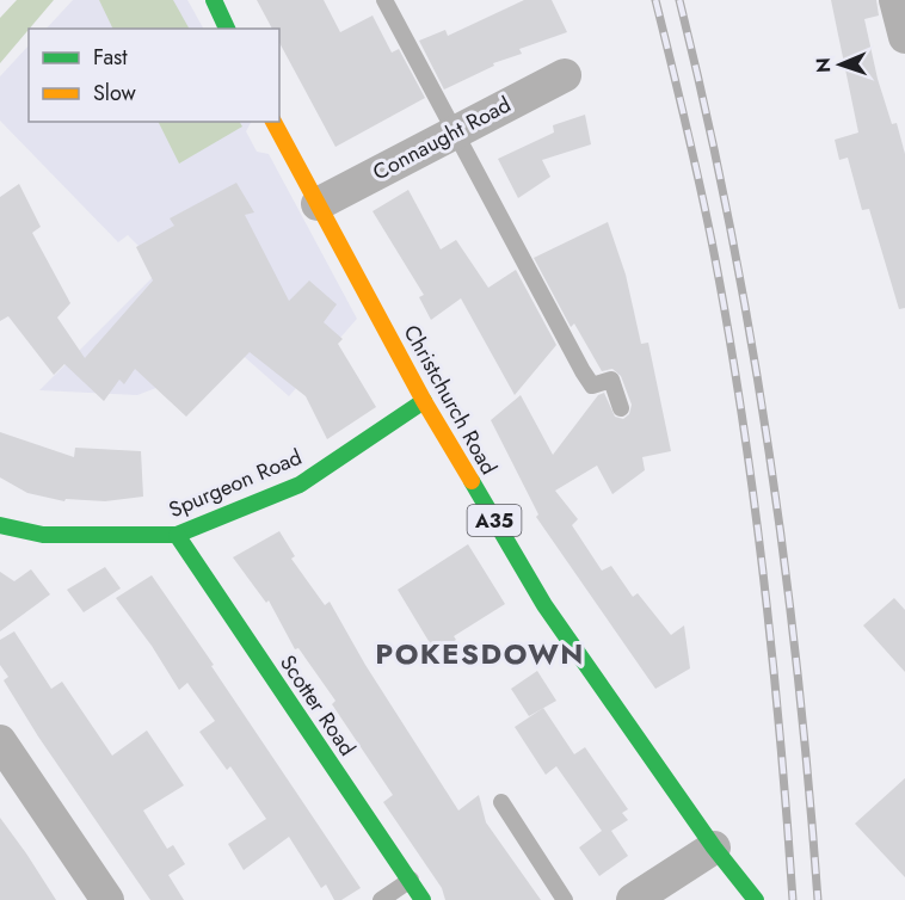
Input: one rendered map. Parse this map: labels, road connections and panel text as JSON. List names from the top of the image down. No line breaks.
{"streets":{"main road":["Christchurch Road","Spurgeon Road","A35","Scotter Road"],"street":["Connaught Road"]},"crossings":[["Connaught Road","Christchurch Road"],["Christchurch Road","Spurgeon Road"],["Spurgeon Road","Scotter Road"]],"districts":["POKESDOWN"],"legend":["Fast","Slow"],"north":"left"}
